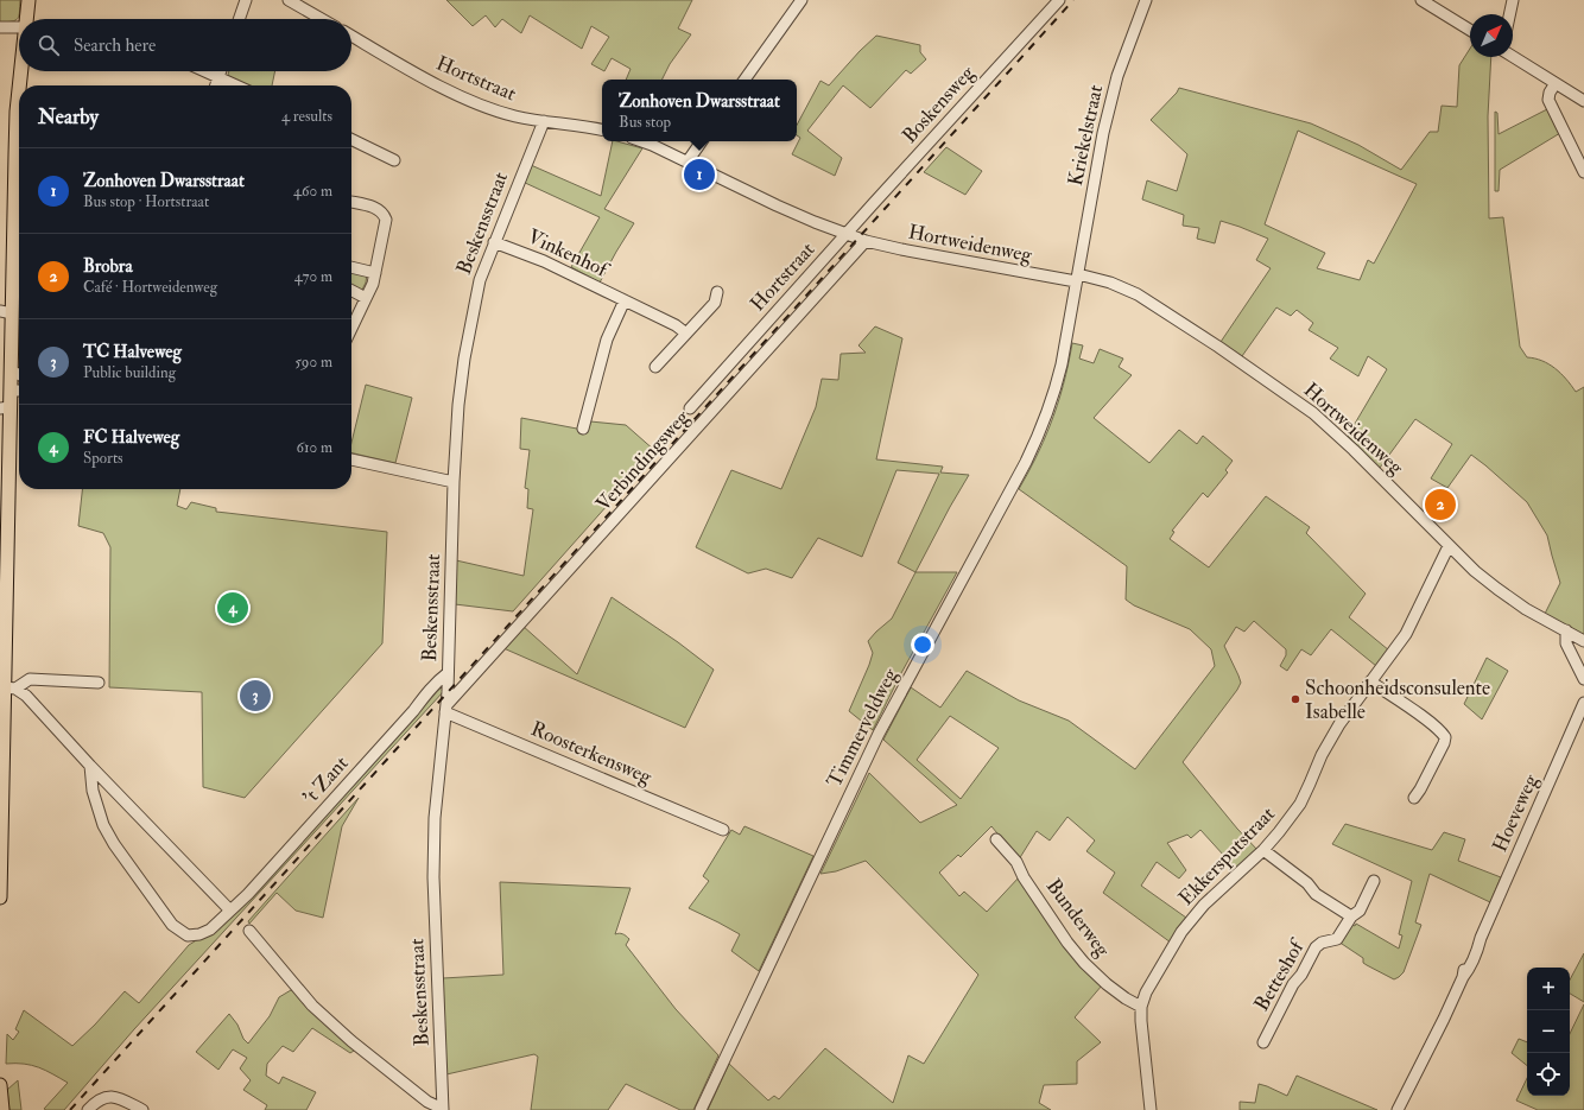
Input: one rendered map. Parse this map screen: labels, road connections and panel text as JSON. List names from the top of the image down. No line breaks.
{"streets":{"street":["Hortstraat","Boskensweg","Kriekelstraat","Beskensstraat","Hortweidenweg","Vinkenhof","Verbindingsweg","Timmerveldweg","Roosterkensweg","'t Zant","Hoeveweg","Ekkersputstraat","Bunderweg","Betteshof"]},"crossings":[["Hortstraat","Boskensweg"],["Hortstraat","Beskensstraat"],["Hortstraat","Hortweidenweg"],["Hortstraat","Verbindingsweg"],["Kriekelstraat","Hortweidenweg"],["Kriekelstraat","Timmerveldweg"],["Beskensstraat","Vinkenhof"],["Beskensstraat","Verbindingsweg"],["Beskensstraat","Roosterkensweg"],["Beskensstraat","'t Zant"],["Hortweidenweg","Verbindingsweg"],["Hortweidenweg","Timmerveldweg"],["Hortweidenweg","Ekkersputstraat"],["Verbindingsweg","Roosterkensweg"],["Ekkersputstraat","Bunderweg"]],"places":["Schoonheidsconsulente Isabelle"],"north":"top right","page":{"search":"Search here","popup":["Zonhoven Dwarsstraat","Bus stop"],"heading":["Nearby","4 results"],"list":[{"mark":"1","name":"Zonhoven Dwarsstraat","note":"Bus stop · Hortstraat","value":"460 m"},{"mark":"2","name":"Brobra","note":"Café · Hortweidenweg","value":"470 m"},{"mark":"3","name":"TC Halveweg","note":"Public building","value":"590 m"},{"mark":"4","name":"FC Halveweg","note":"Sports","value":"610 m"}],"pins":["1","2","4","3"],"map_buttons":["+","−"]}}
